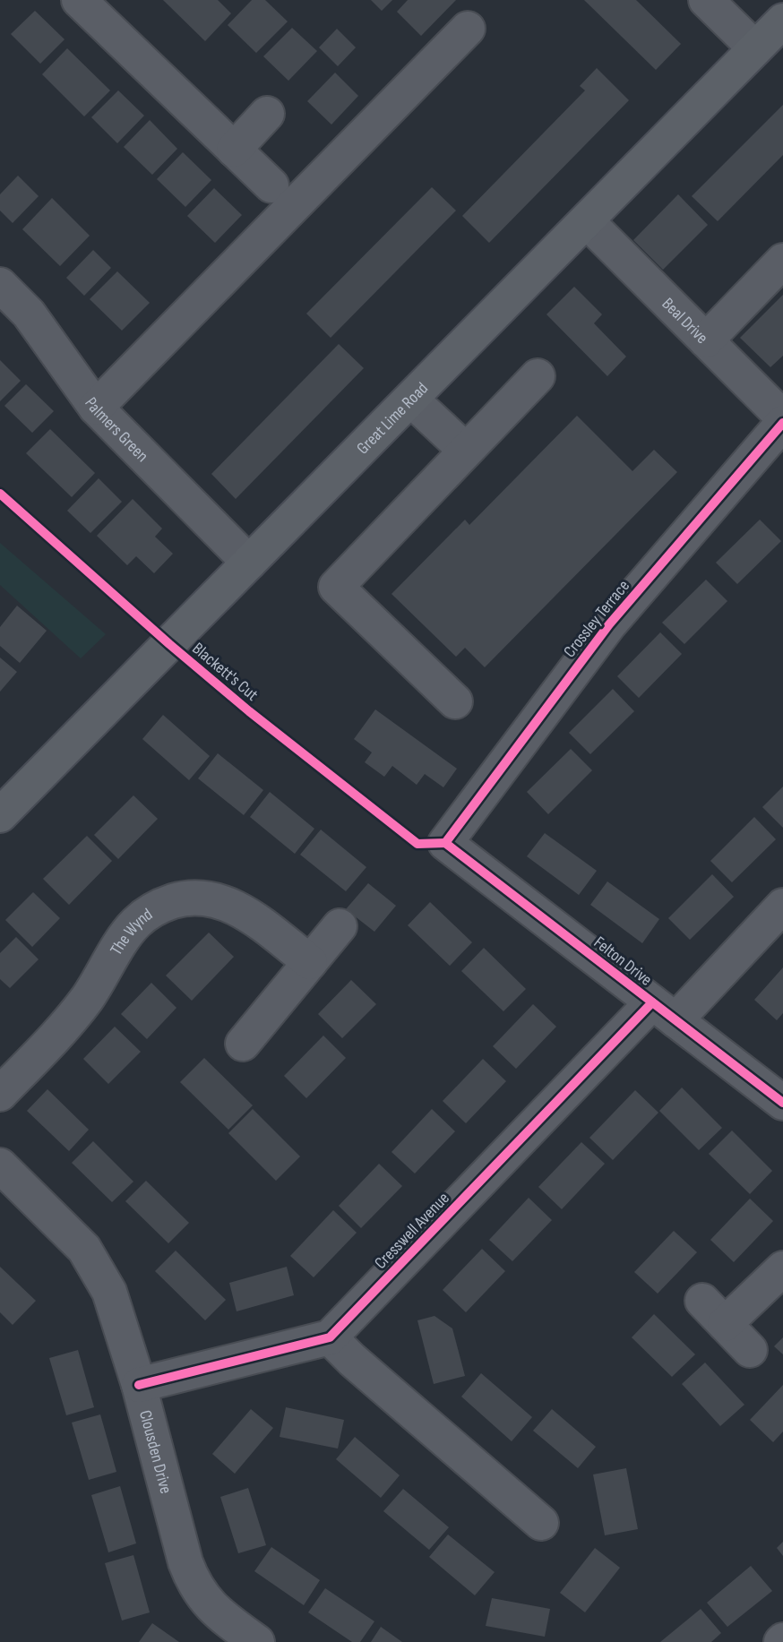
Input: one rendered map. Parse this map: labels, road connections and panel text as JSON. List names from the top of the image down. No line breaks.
{"streets":{"main road":["Great Lime Road"],"street":["Beal Drive","Palmers Green","Crossley Terrace","The Wynd","Felton Drive","Cresswell Avenue","Clousden Drive"],"cycle path":["Blackett's Cut"]},"crossings":[["Beal Drive","Great Lime Road"],["Great Lime Road","Palmers Green"],["Crossley Terrace","Felton Drive"],["Felton Drive","Cresswell Avenue"]]}
